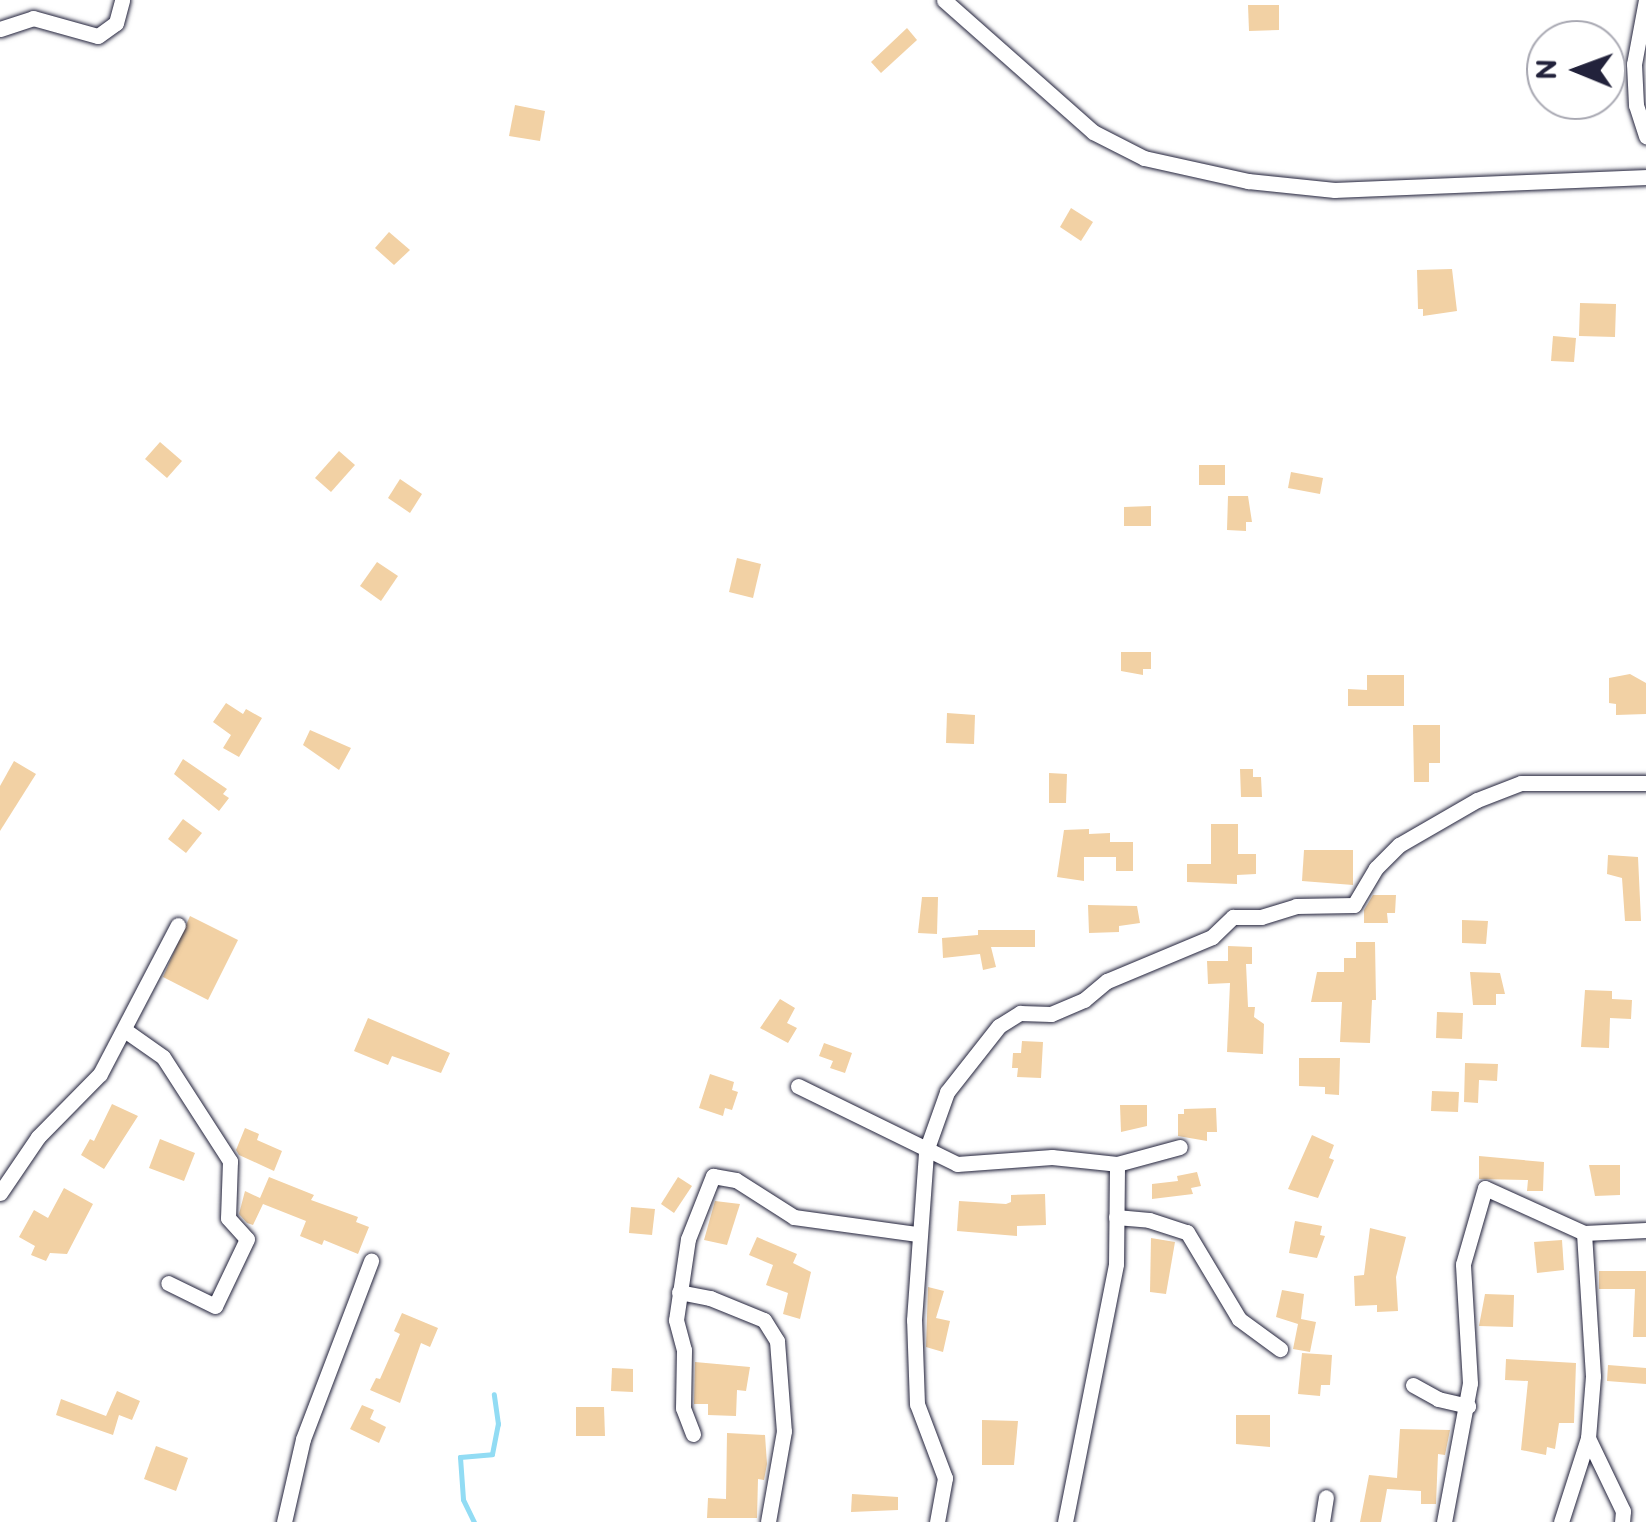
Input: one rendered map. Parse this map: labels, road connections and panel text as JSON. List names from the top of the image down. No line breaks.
{"north":"left"}
